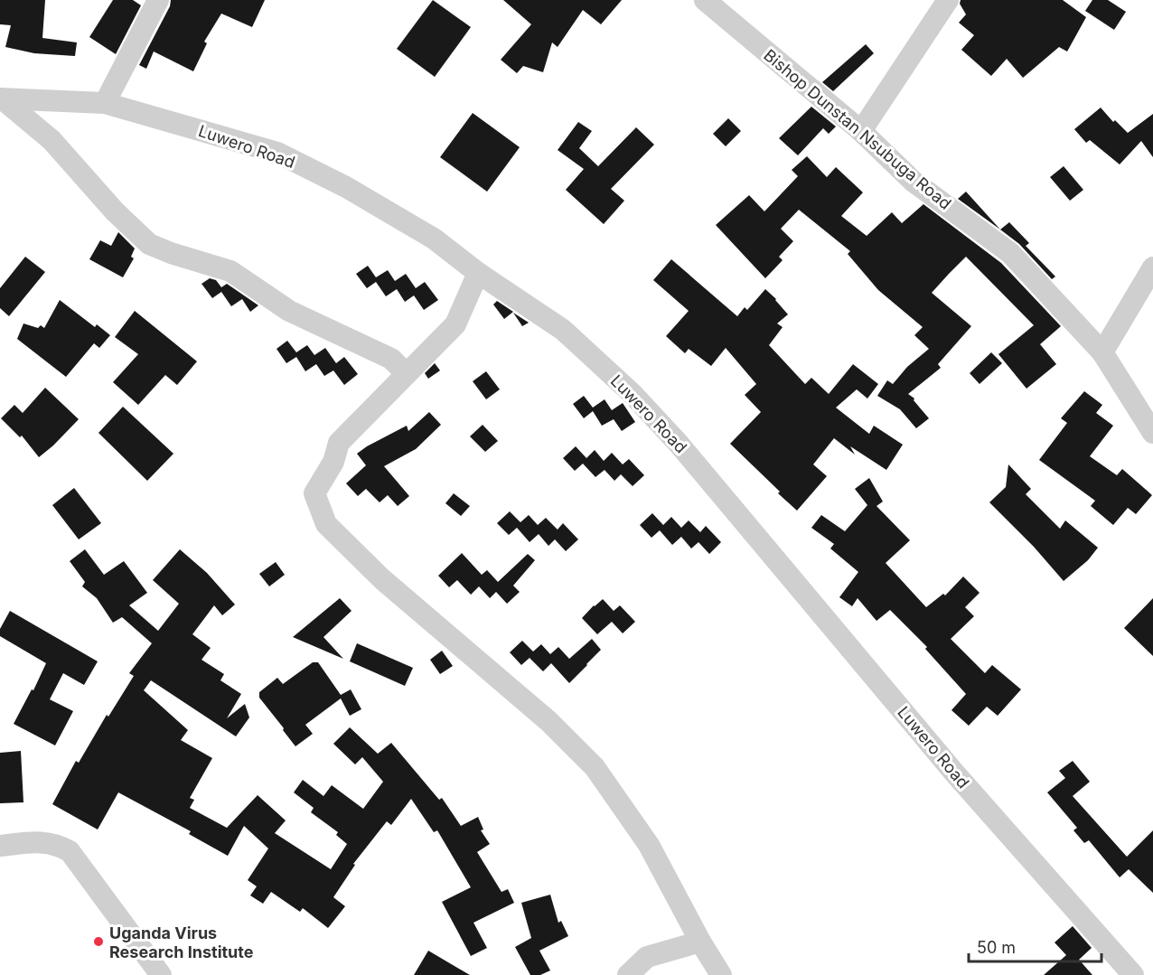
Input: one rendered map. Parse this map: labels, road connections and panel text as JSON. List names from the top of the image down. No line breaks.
{"streets":{"street":["Bishop Dunstan Nsubuga Road","Luwero Road"]},"places":["Uganda Virus Research Institute"],"scale_bar":"50 m"}
